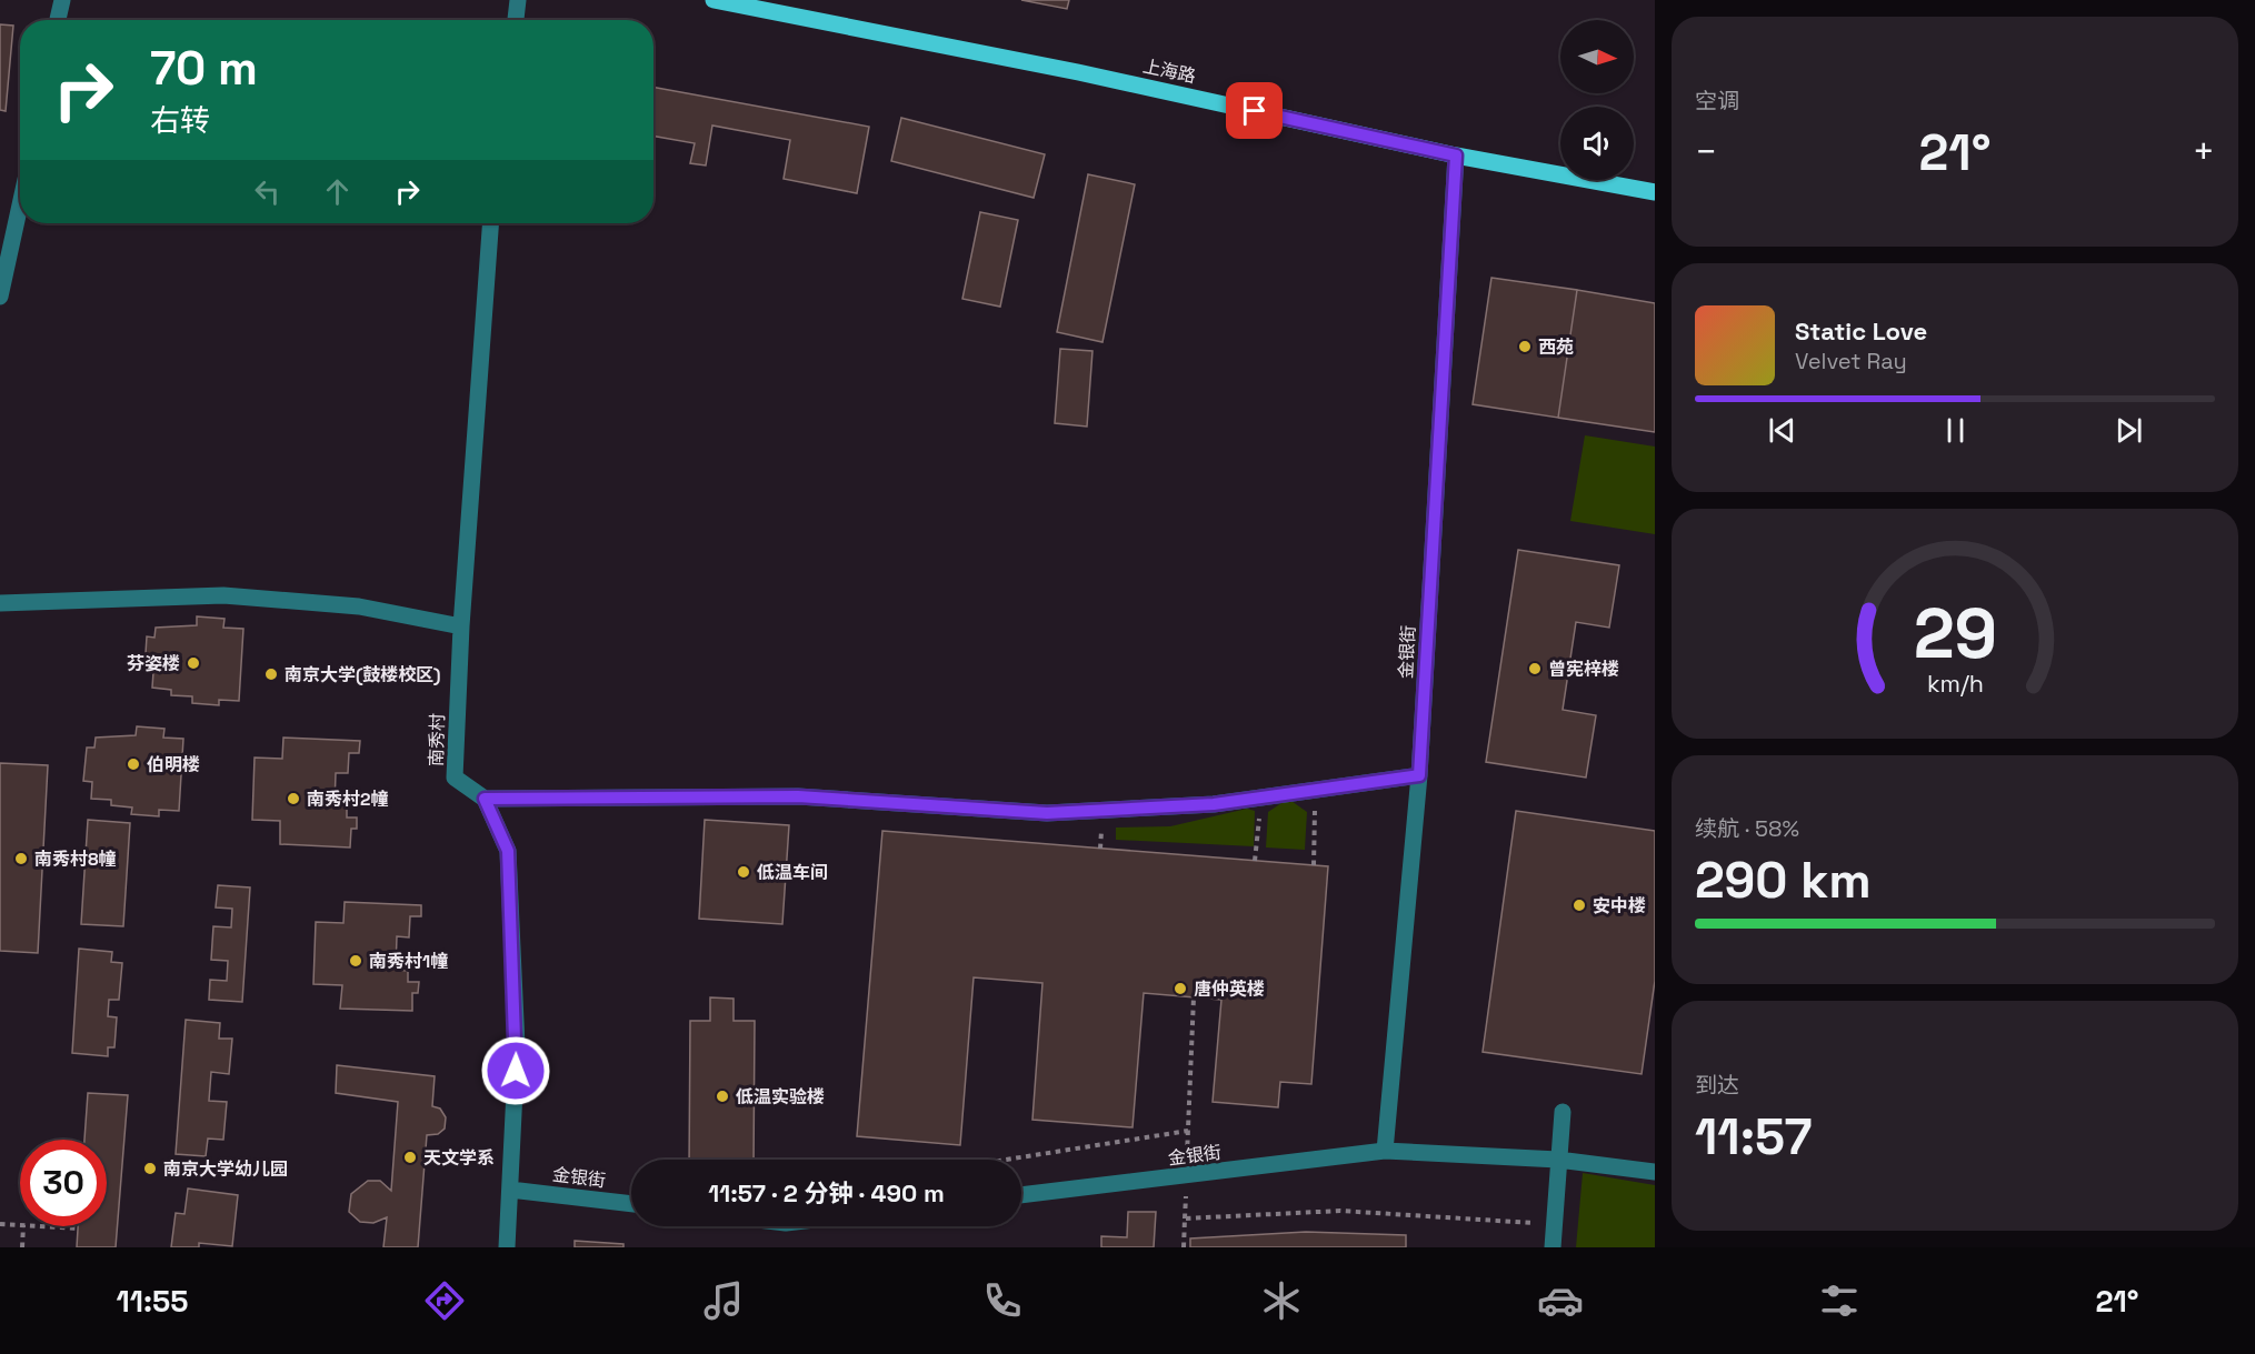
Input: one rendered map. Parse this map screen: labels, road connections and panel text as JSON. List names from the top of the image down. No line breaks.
{"streets":{"main road":["上海路"],"street":["金银街","南秀村"]},"crossings":[["上海路","金银街"],["金银街","南秀村"]],"places":["西苑","芬姿楼","曾宪梓楼","南京大学(鼓楼校区)","伯明楼","南秀村2幢","南秀村8幢","低温车间","安中楼","南秀村1幢","唐仲英楼","低温实验楼","天文学系","南京大学幼儿园"],"north":"right","page":{"tile":["空调",["续航 · 58%","290 km"],["到达","11:57"]],"turn":["70 m","右转"],"heat":["−","21°","+"],"song":["Static Love","Velvet Ray"],"limit":"30","trip":"11:57 · 2 分钟 · 490 m","tabs":["11:55","21°"],"gauge":["29","km/h"]}}
